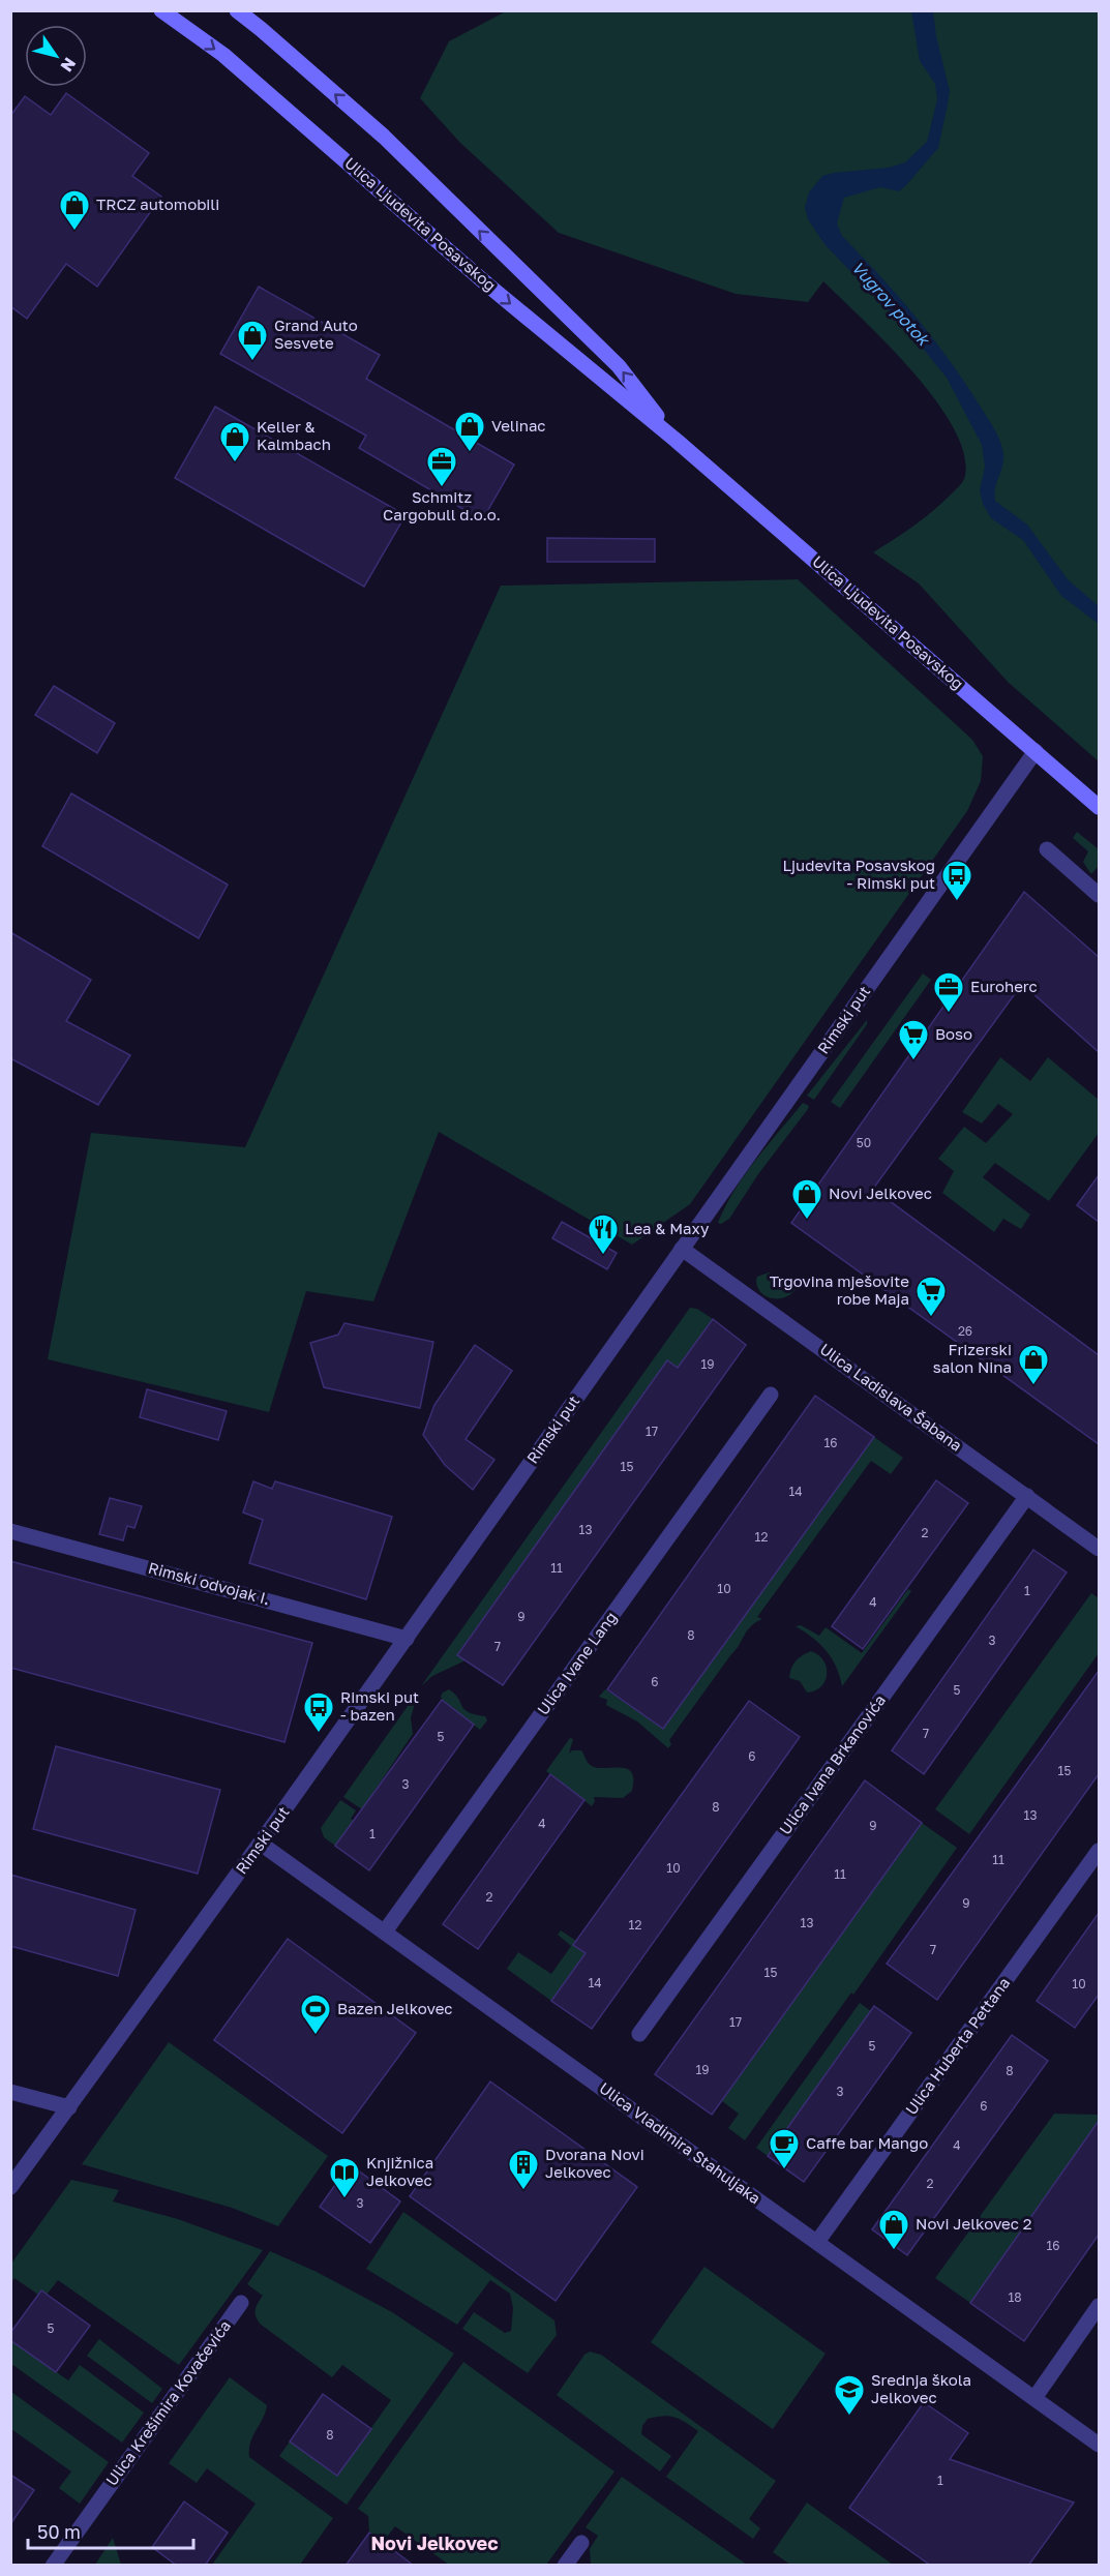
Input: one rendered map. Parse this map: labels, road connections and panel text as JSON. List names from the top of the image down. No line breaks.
{"streets":{"main road":["Ulica Ljudevita Posavskog"],"street":["Rimski put","Ulica Ladislava Šabana","Rimski odvojak I.","Ulica Ivane Lang","Ulica Ivana Brkanovića","Ulica Huberta Pettana","Ulica Vladimira Stahuljaka","Ulica Krešimira Kovačevića"]},"crossings":[["Ulica Ljudevita Posavskog","Rimski put"],["Rimski put","Ulica Ladislava Šabana"],["Rimski put","Rimski odvojak I."],["Rimski put","Ulica Vladimira Stahuljaka"],["Ulica Ladislava Šabana","Ulica Ivana Brkanovića"],["Ulica Ivane Lang","Ulica Vladimira Stahuljaka"],["Ulica Huberta Pettana","Ulica Vladimira Stahuljaka"]],"districts":["Novi Jelkovec"],"water":["Vugrov potok"],"places":{"shop":["TRCZ automobili","Grand Auto Sesvete","Velinac","Keller & Kalmbach","Novi Jelkovec","Frizerski salon Nina","Novi Jelkovec 2"],"office":["Schmitz Cargobull d.o.o.","Euroherc"],"bus stop":["Ljudevita Posavskog - Rimski put","Rimski put - bazen"],"supermarket":["Boso","Trgovina mješovite robe Maja"],"restaurant":["Lea & Maxy"],"sports":["Bazen Jelkovec"],"cafe":["Caffe bar Mango"],"building":["Dvorana Novi Jelkovec"],"library":["Knjižnica Jelkovec"],"school or university":["Srednja škola Jelkovec"]},"house_numbers":["50","26","19","17","16","15","14","13","2","12","11","10","1","4","9","8","3","7","6","5","7","5","6","15","3","8","13","4","9","1","11","10","11","2","9","13","12","7","15","14","10","17","5","19","8","3","6","4","2","3","16","18","5","8","1"],"scale_bar":"50 m","north":"bottom right"}
